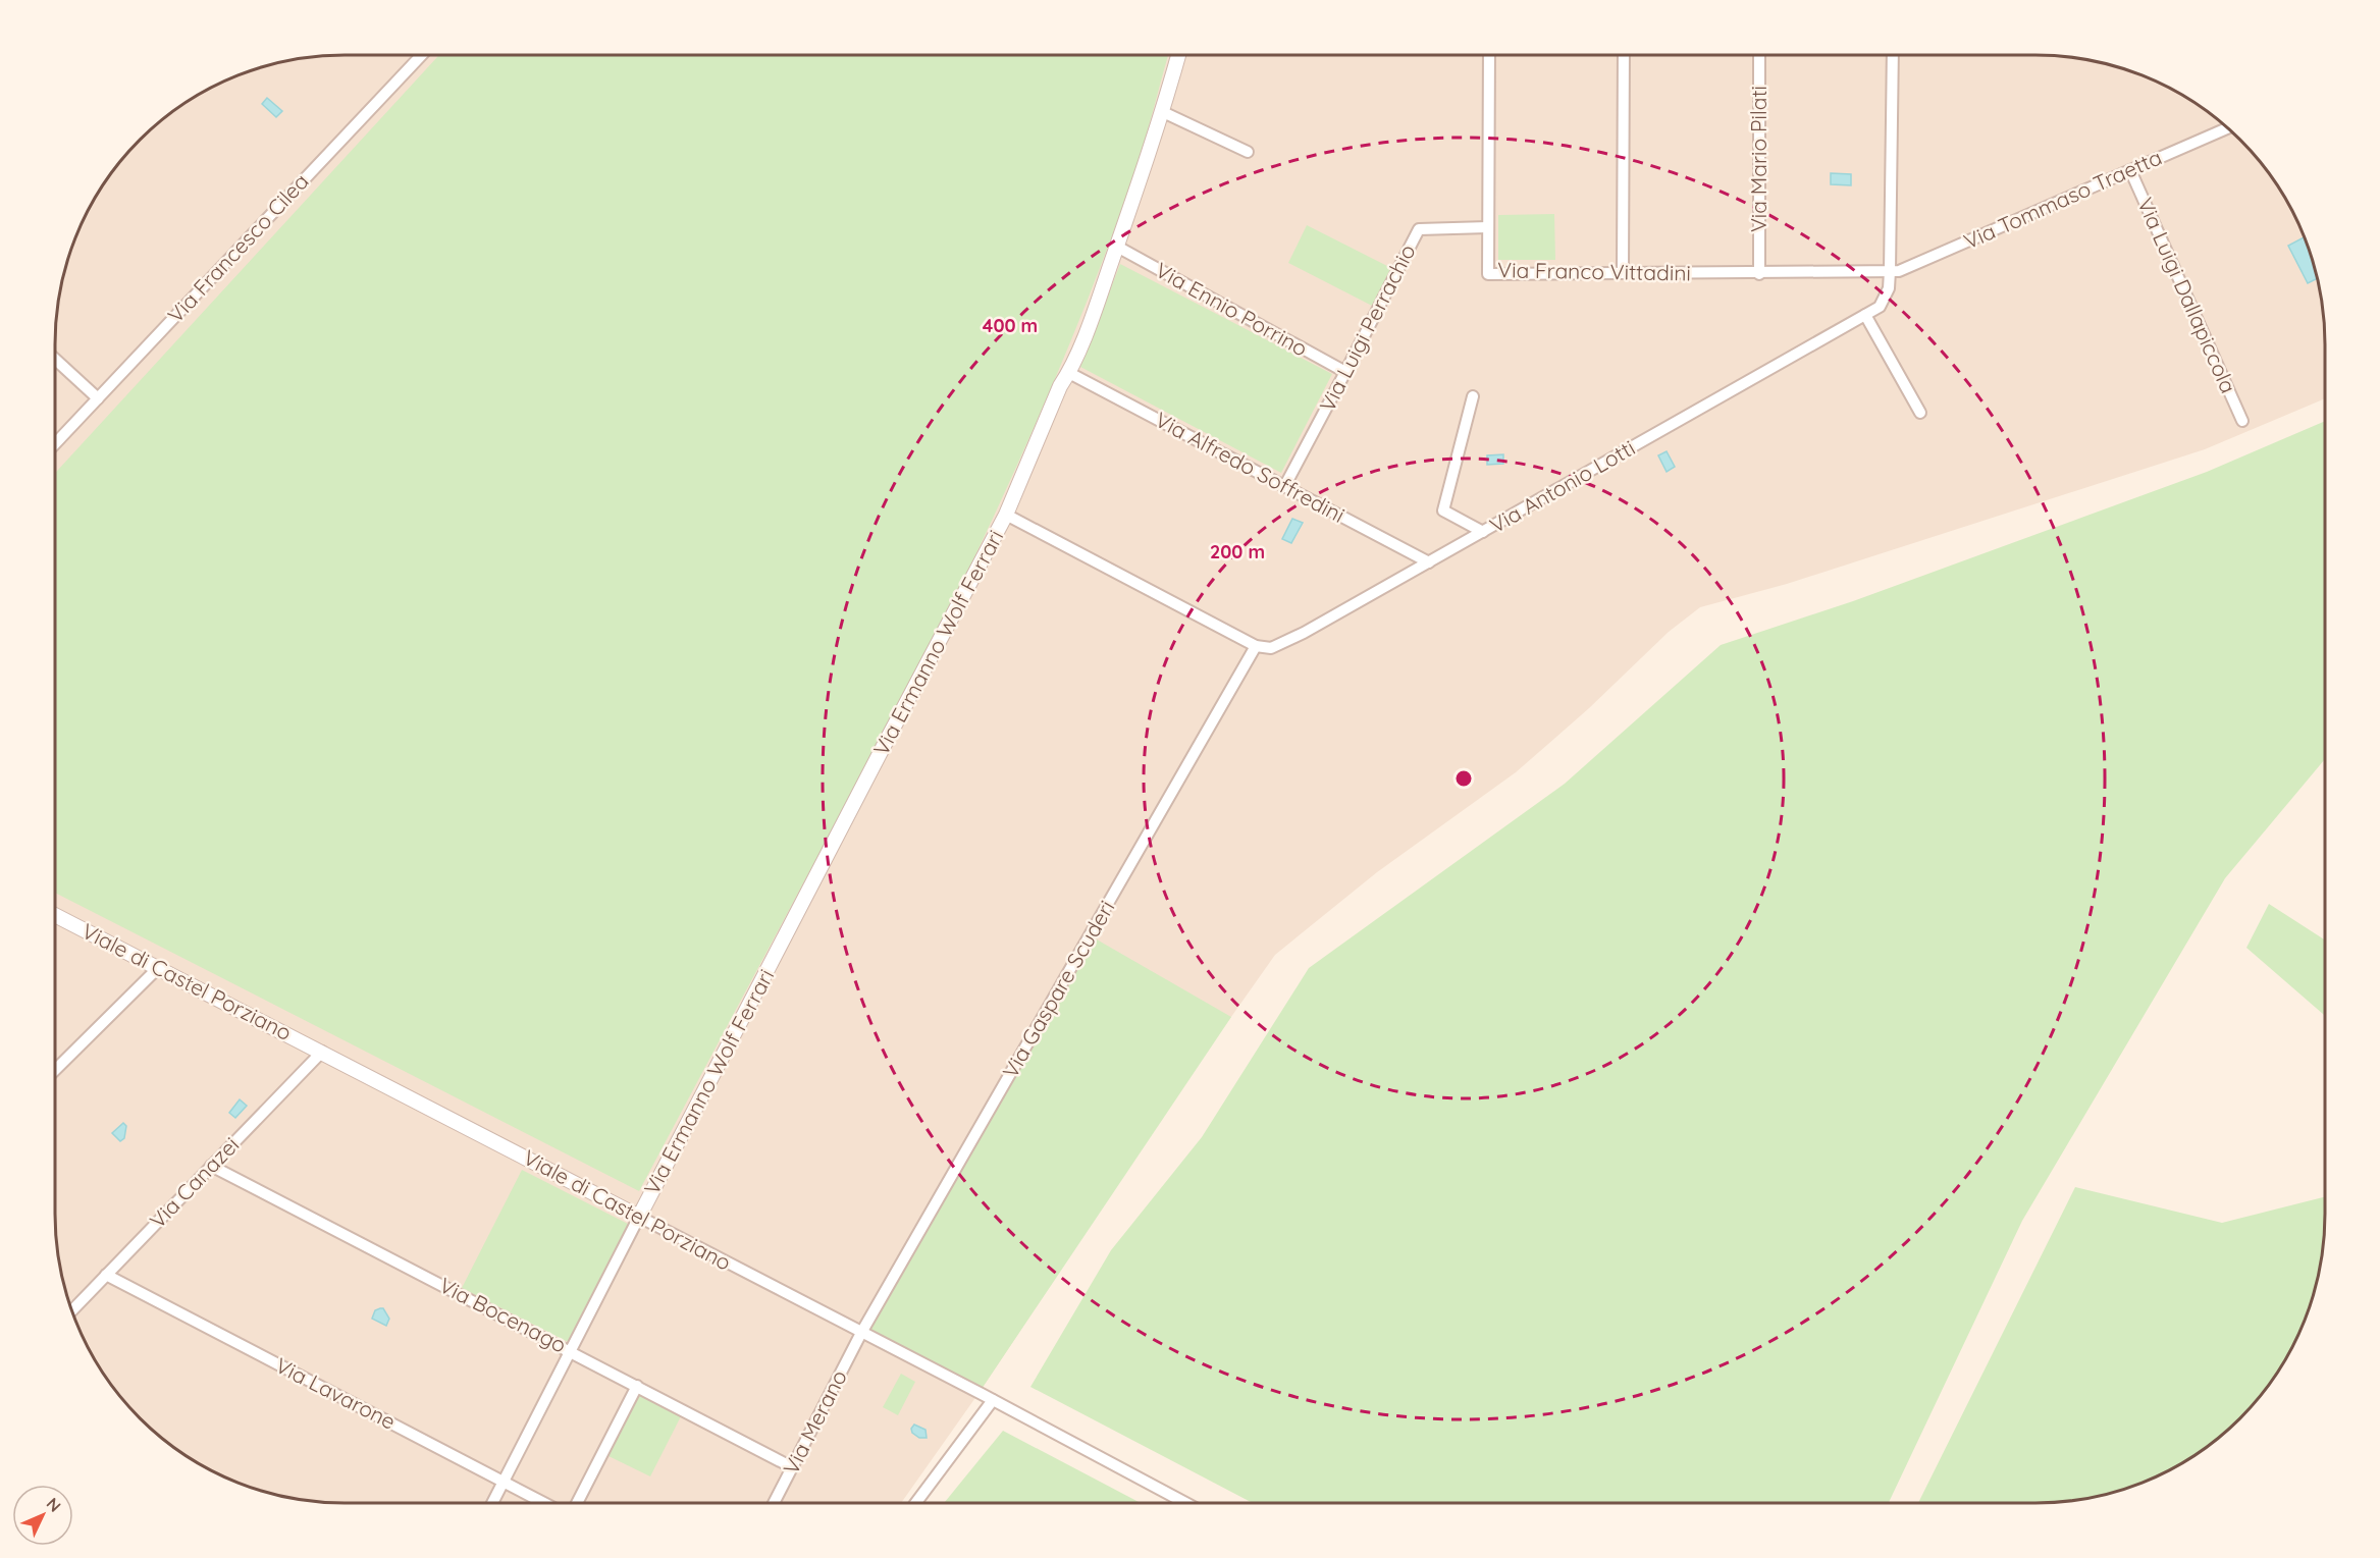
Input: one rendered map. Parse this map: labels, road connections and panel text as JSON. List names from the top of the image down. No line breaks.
{"streets":{"street":["Via Mario Pilati","Via Tommaso Traetta","Via Francesco Cilea","Via Franco Vittadini","Via Luigi Dallapiccola","Via Ennio Porrino","Via Luigi Perrachio","Via Alfredo Soffredini","Via Antonio Lotti","Via Ermanno Wolf Ferrari","Viale di Castel Porziano","Via Gaspare Scuderi","Via Canazei","Via Bocenago","Via Lavarone","Via Merano"]},"crossings":[["Via Mario Pilati","Via Franco Vittadini"],["Via Tommaso Traetta","Via Franco Vittadini"],["Via Tommaso Traetta","Via Luigi Dallapiccola"],["Via Tommaso Traetta","Via Antonio Lotti"],["Via Franco Vittadini","Via Luigi Perrachio"],["Via Franco Vittadini","Via Antonio Lotti"],["Via Ennio Porrino","Via Luigi Perrachio"],["Via Ennio Porrino","Via Ermanno Wolf Ferrari"],["Via Luigi Perrachio","Via Alfredo Soffredini"],["Via Alfredo Soffredini","Via Antonio Lotti"],["Via Alfredo Soffredini","Via Ermanno Wolf Ferrari"],["Via Antonio Lotti","Via Gaspare Scuderi"],["Via Ermanno Wolf Ferrari","Viale di Castel Porziano"],["Viale di Castel Porziano","Via Gaspare Scuderi"],["Viale di Castel Porziano","Via Canazei"],["Viale di Castel Porziano","Via Merano"],["Via Gaspare Scuderi","Via Merano"],["Via Canazei","Via Bocenago"],["Via Canazei","Via Lavarone"],["Via Bocenago","Via Merano"]],"north":"top right","rings":["400 m","200 m"]}
